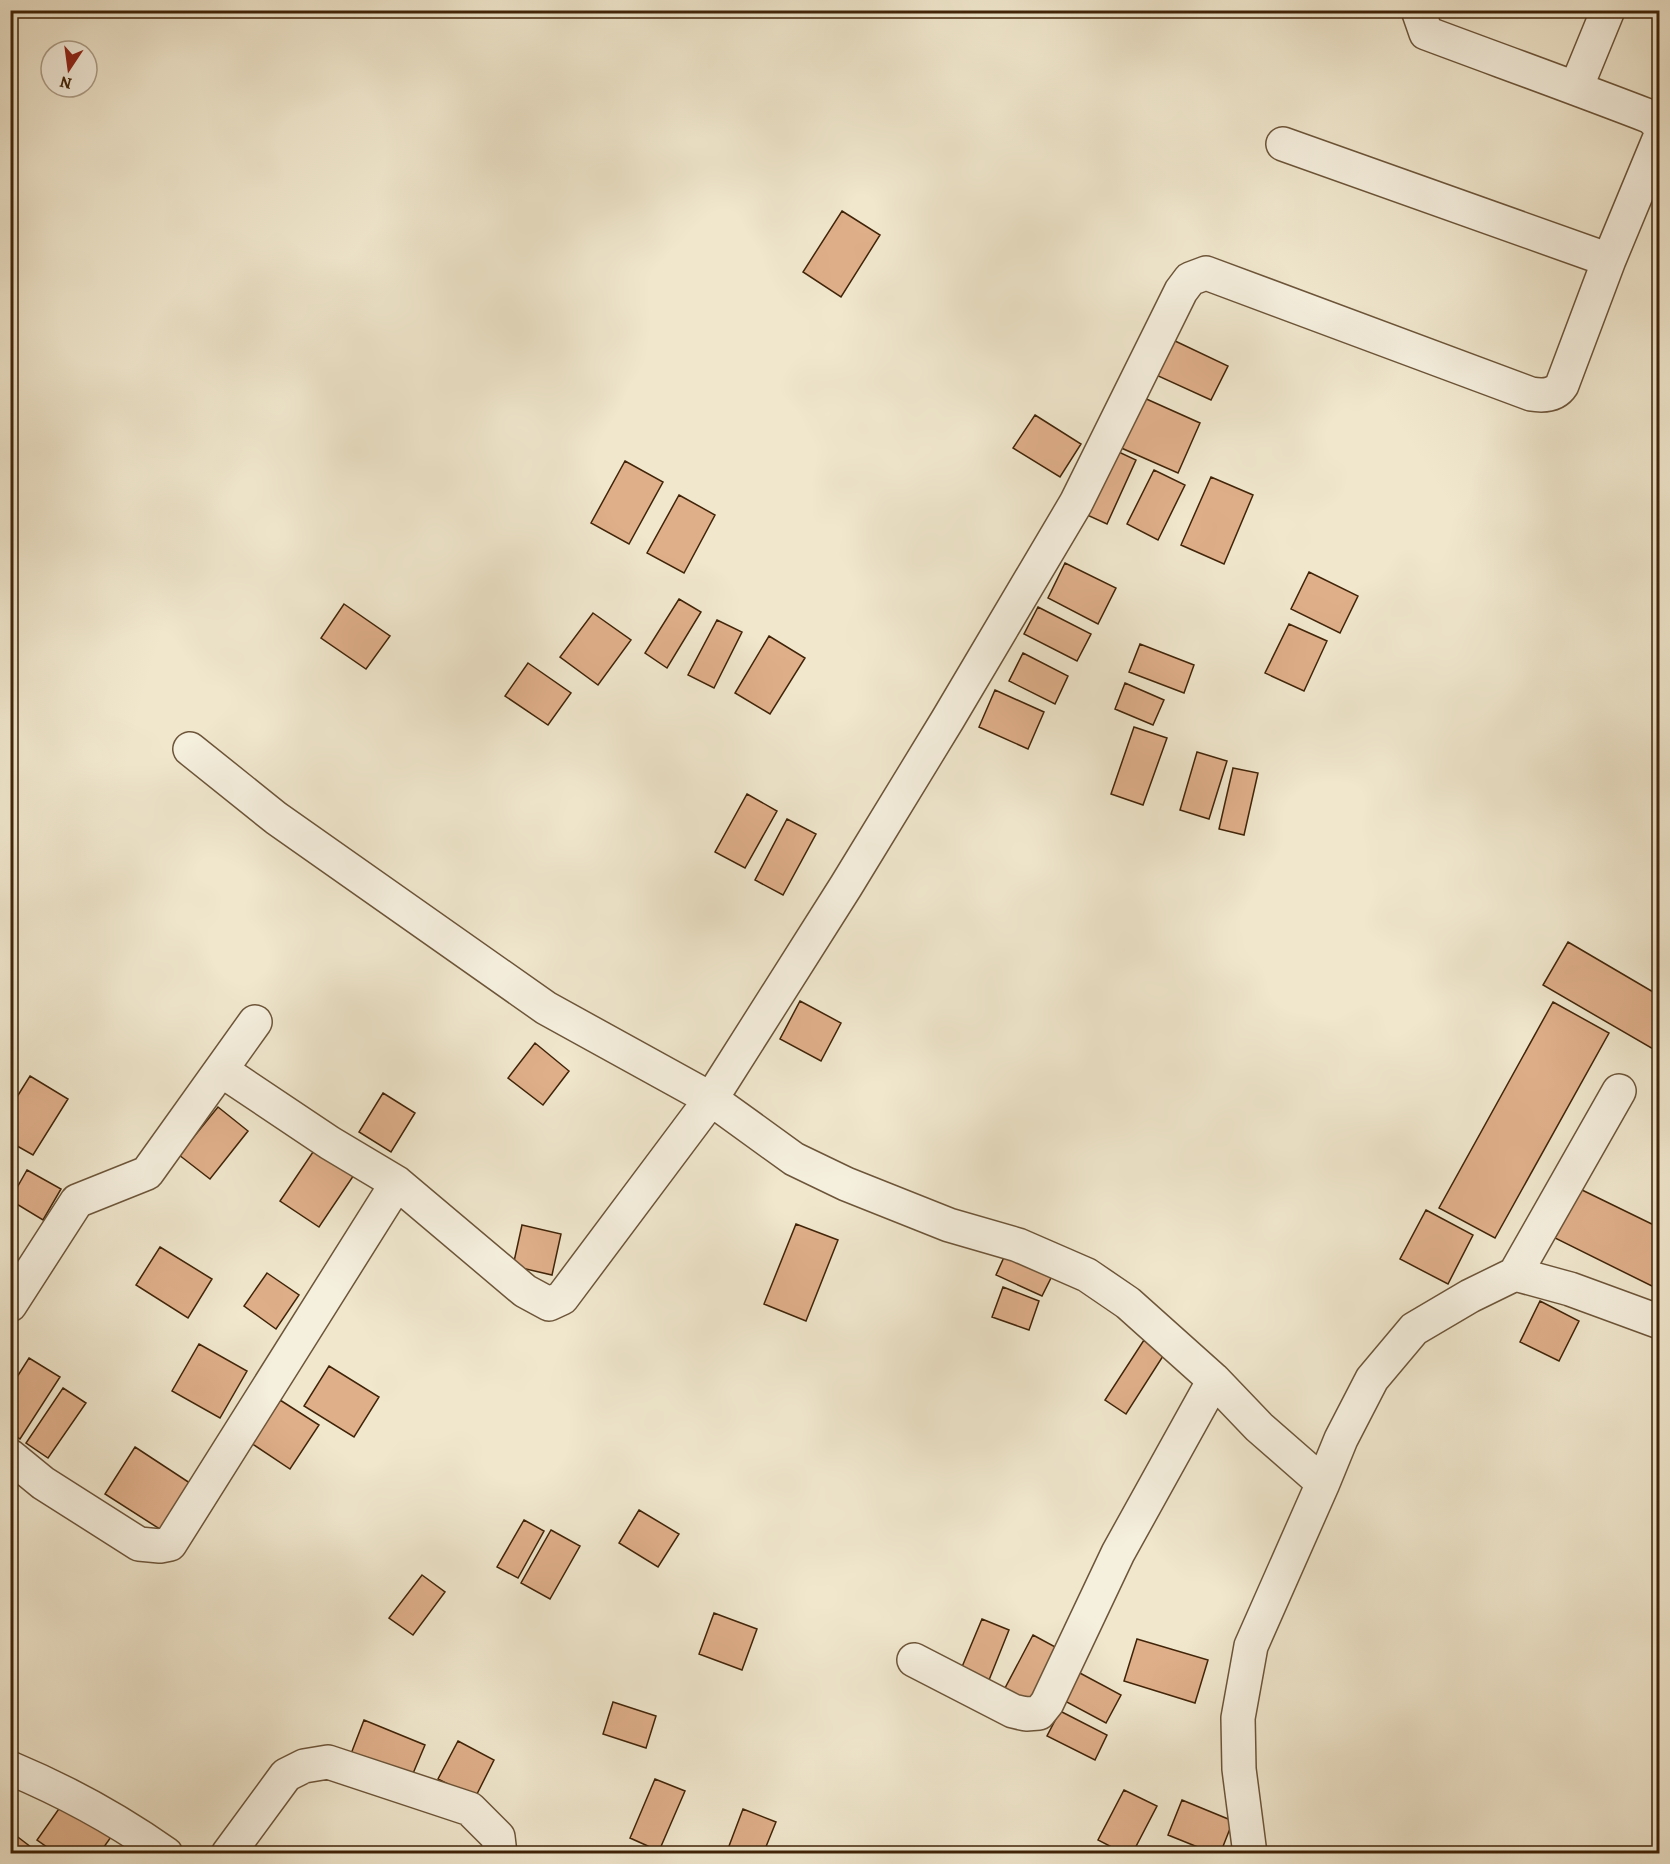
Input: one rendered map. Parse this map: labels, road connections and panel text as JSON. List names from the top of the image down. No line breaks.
{"north":"bottom"}
